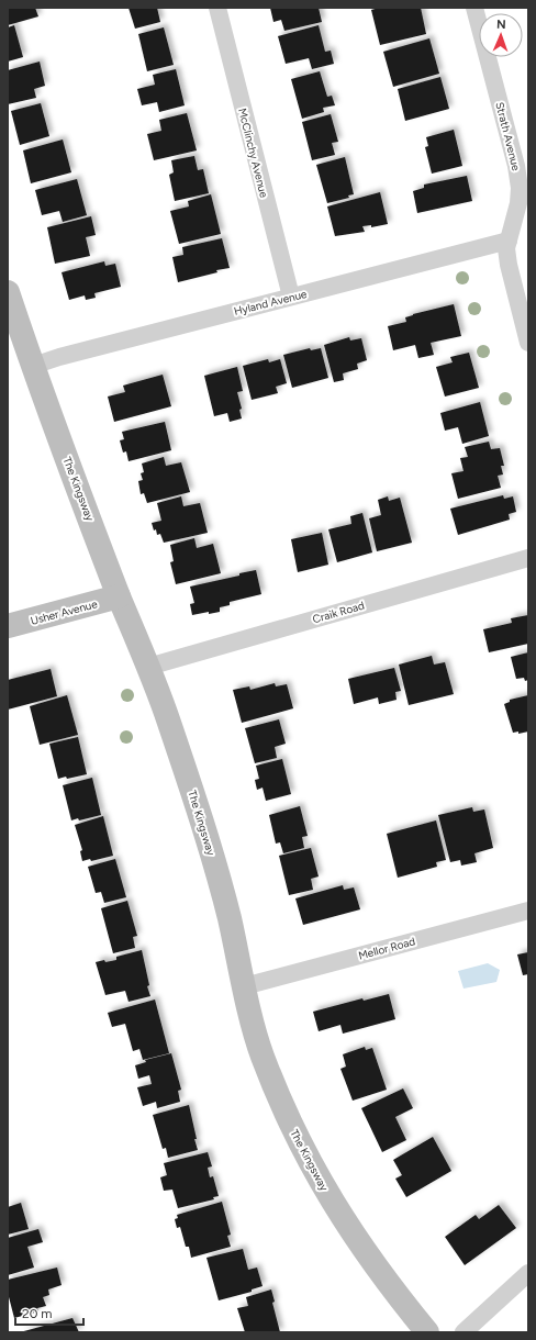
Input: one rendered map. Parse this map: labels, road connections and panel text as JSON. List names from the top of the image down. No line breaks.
{"streets":{"street":["Strath Avenue","McClinchy Avenue","Hyland Avenue","The Kingsway","Usher Avenue","Craik Road","Mellor Road"]},"crossings":[["Strath Avenue","Hyland Avenue"],["McClinchy Avenue","Hyland Avenue"],["Hyland Avenue","The Kingsway"],["The Kingsway","Usher Avenue"],["The Kingsway","Craik Road"],["The Kingsway","Mellor Road"]],"scale_bar":"20 m","north":"top"}
